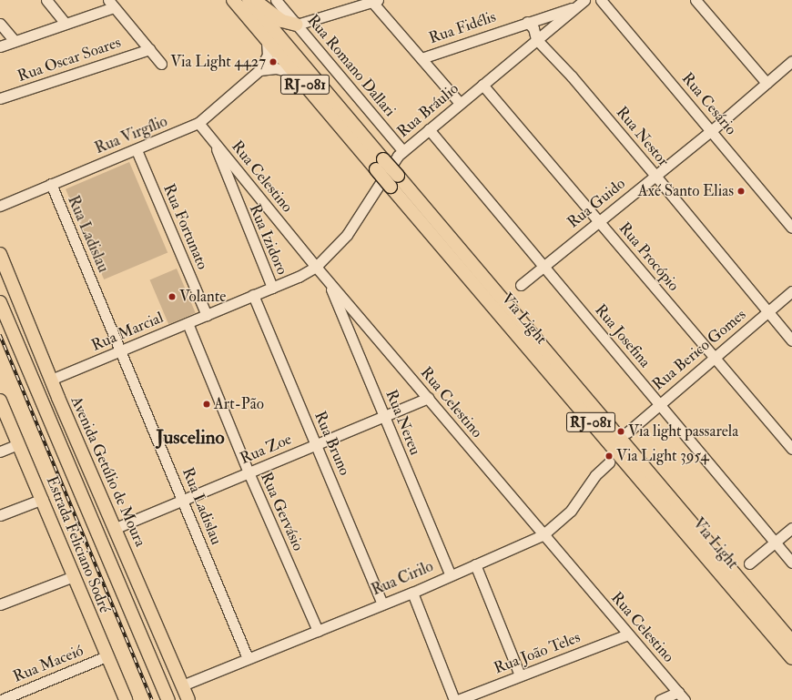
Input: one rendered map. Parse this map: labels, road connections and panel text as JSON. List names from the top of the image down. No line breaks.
{"streets":{"main road":["RJ-081","Via Light","Avenida Getúlio de Moura","Estrada Feliciano Sodré"],"street":["Rua Fidélis","Rua Oscar Soares","Rua Romano Dallari","Rua Cesário","Rua Bráulio","Rua Virgílio","Rua Nestor","Rua Celestino","Rua Guido","Rua Fortunato","Rua Ladislau","Rua Izidoro","Rua Procópio","Rua Marcial","Rua Josefina","Rua Berico Gomes","Rua Nereu","Rua Bruno","Rua Zoe","Rua Gervásio","Rua Cirilo","Rua João Teles","Rua Maceió"]},"crossings":[["Rua Fidélis","Rua Bráulio"],["Rua Fidélis","Rua Nestor"],["Rua Romano Dallari","Rua Bráulio"],["Rua Cesário","Rua Guido"],["Rua Bráulio","Rua Nestor"],["Rua Bráulio","Rua Celestino"],["Rua Bráulio","Rua Procópio"],["Rua Bráulio","Rua Marcial"],["Rua Bráulio","Rua Josefina"],["Rua Virgílio","Rua Celestino"],["Rua Virgílio","Rua Fortunato"],["Rua Virgílio","Rua Ladislau"],["Rua Virgílio","Via Light"],["Rua Nestor","Rua Guido"],["Rua Nestor","Rua Berico Gomes"],["Rua Celestino","Rua Izidoro"],["Rua Celestino","Rua Marcial"],["Rua Celestino","Rua Nereu"],["Rua Celestino","Rua Zoe"],["Rua Celestino","Rua Cirilo"],["Rua Celestino","Rua João Teles"],["Rua Guido","Rua Procópio"],["Rua Guido","Rua Josefina"],["Rua Fortunato","Rua Marcial"],["Rua Ladislau","Rua Marcial"],["Rua Ladislau","Rua Zoe"],["Rua Ladislau","Rua Cirilo"],["Rua Izidoro","Rua Marcial"],["Rua Procópio","Rua Berico Gomes"],["Rua Marcial","Rua Bruno"],["Rua Marcial","Avenida Getúlio de Moura"],["Rua Marcial","Rua Gervásio"],["Rua Josefina","Rua Berico Gomes"],["Rua Nereu","Rua Zoe"],["Rua Nereu","Rua Cirilo"],["Rua Bruno","Rua Zoe"],["Rua Bruno","Rua Cirilo"],["Rua Zoe","Avenida Getúlio de Moura"],["Rua Zoe","Rua Gervásio"],["Avenida Getúlio de Moura","Rua Cirilo"],["Rua Gervásio","Rua Cirilo"],["Estrada Feliciano Sodré","Rua Maceió"]],"districts":["Juscelino"],"places":["Via Light 4427","Axé Santo Elias","Volante","Art-Pão","Via light passarela","Via Light 3954"]}
